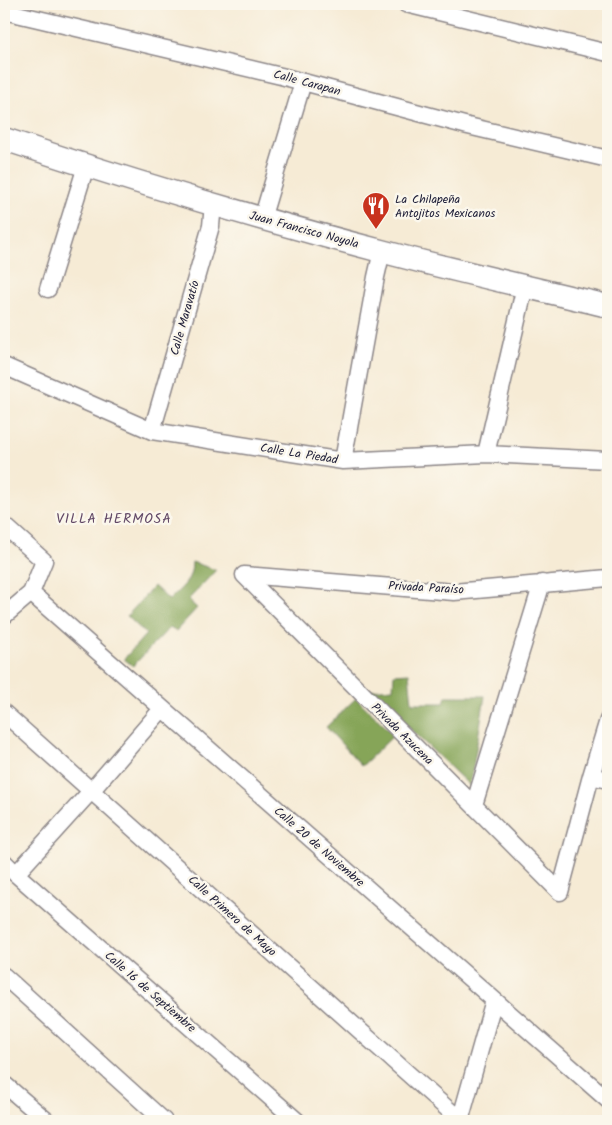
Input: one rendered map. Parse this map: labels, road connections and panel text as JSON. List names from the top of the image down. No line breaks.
{"streets":{"street":["Calle Carapan","Juan Francisco Noyola","Calle Maravatío","Calle La Piedad","Privada Paraíso","Privada Azucena","Calle 20 de Noviembre","Calle Primero de Mayo","Calle 16 de Septiembre"]},"crossings":[["Juan Francisco Noyola","Calle Maravatío"],["Calle Maravatío","Calle La Piedad"],["Privada Paraíso","Privada Azucena"]],"districts":["VILLA HERMOSA"],"places":{"restaurant":["La Chilapeña Antojitos Mexicanos"]}}
